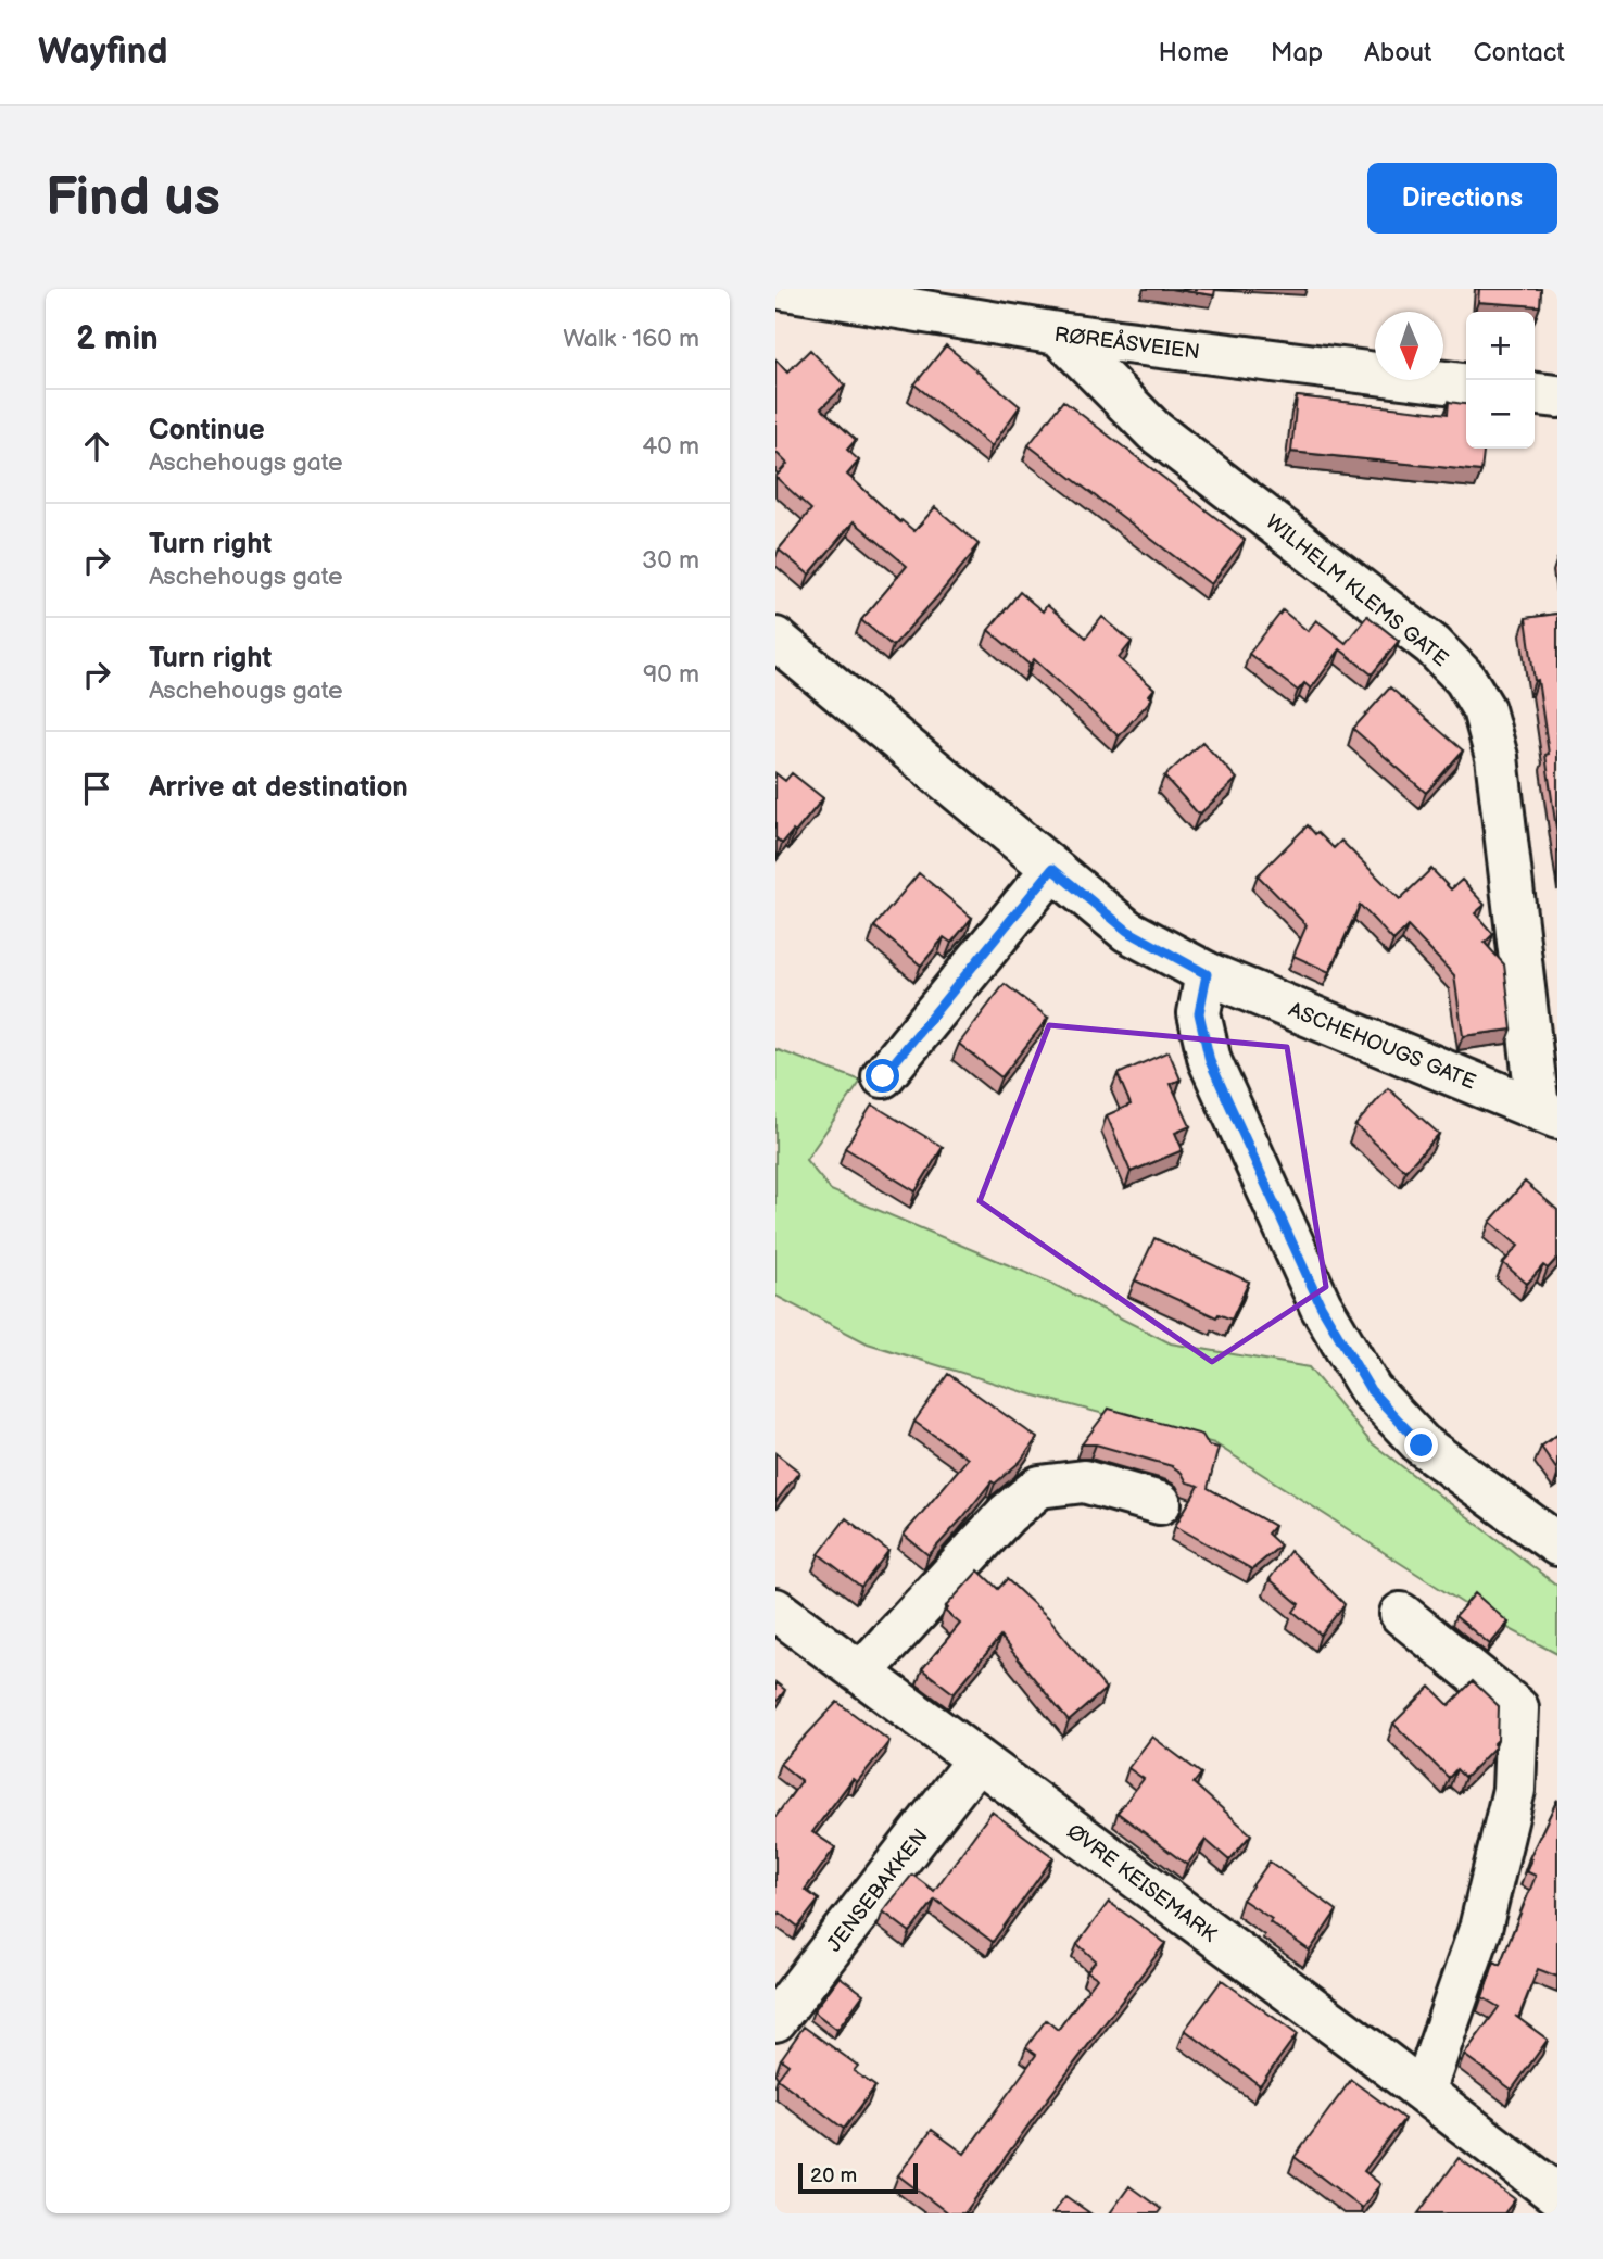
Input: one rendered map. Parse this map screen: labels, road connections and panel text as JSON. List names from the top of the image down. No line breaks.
{"streets":{"street":["RØREÅSVEIEN","WILHELM KLEMS GATE","ASCHEHOUGS GATE","ØVRE KEISEMARK","JENSEBAKKEN"]},"crossings":[["RØREÅSVEIEN","WILHELM KLEMS GATE"],["WILHELM KLEMS GATE","ASCHEHOUGS GATE"],["ØVRE KEISEMARK","JENSEBAKKEN"]],"scale_bar":"20 m","north":"bottom","page":{"header":"Wayfind","nav":["Home","Map","About","Contact"],"buttons":"Directions","title":"Find us","heading":["2 min","Walk · 160 m"],"map_buttons":["+","−"],"list":[["Continue","Aschehougs gate","40 m"],["Turn right","Aschehougs gate","30 m"],["Turn right","Aschehougs gate","90 m"],"Arrive at destination"],"scale":"20 m"}}
